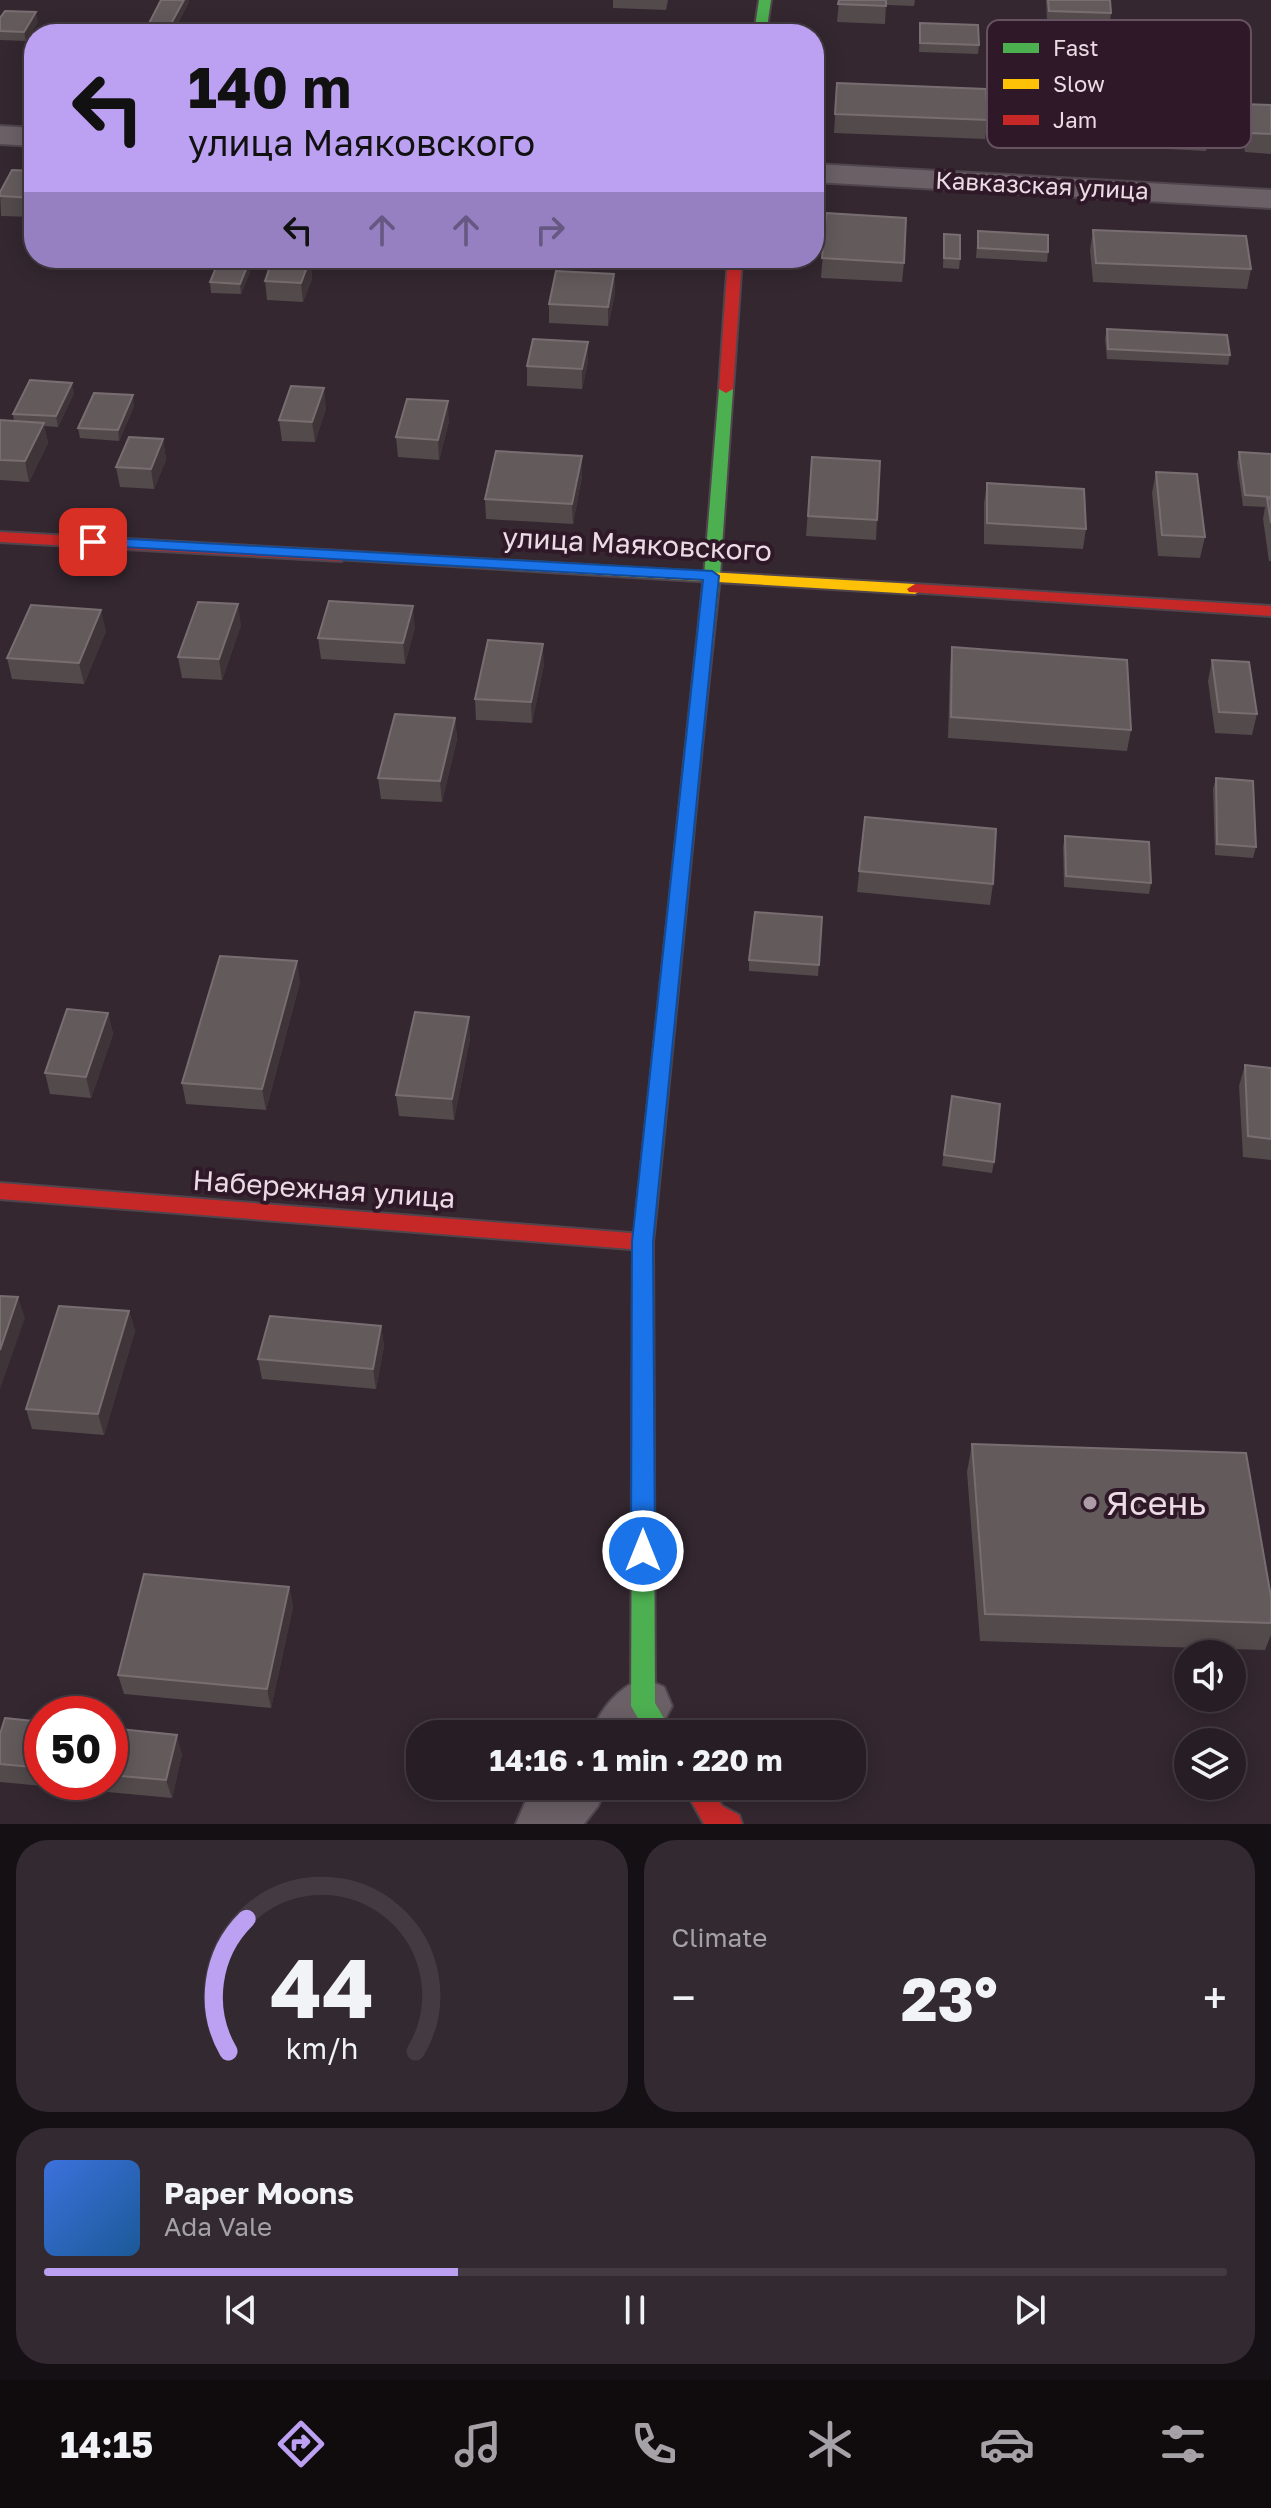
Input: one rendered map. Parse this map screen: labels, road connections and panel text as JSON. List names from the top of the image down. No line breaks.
{"streets":{"main road":["улица Маяковского","Набережная улица"],"street":["Кавказская улица"]},"places":["Ясень"],"legend":["Fast","Slow","Jam"],"page":{"turn":["140 m","улица Маяковского"],"limit":"50","trip":"14:16 · 1 min · 220 m","tile":"Climate","heat":["−","23°","+"],"song":["Paper Moons","Ada Vale"],"tabs":"14:15","gauge":["44","km/h"]}}
